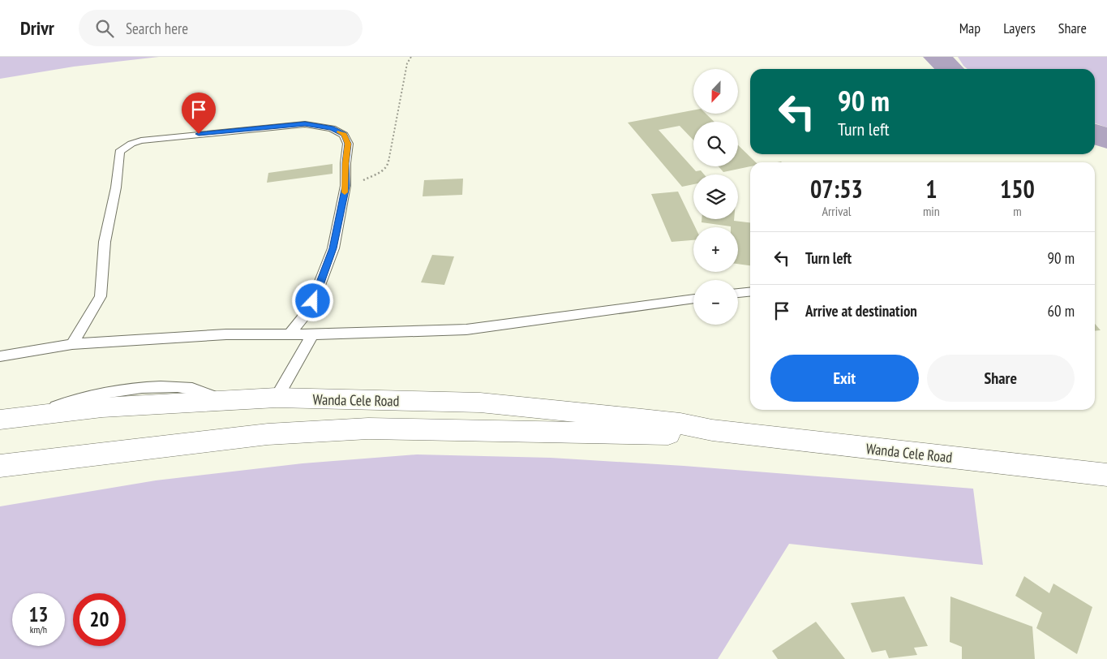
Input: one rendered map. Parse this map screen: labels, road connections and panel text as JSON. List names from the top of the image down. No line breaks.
{"streets":{"street":["Wanda Cele Road"]},"north":"bottom","page":{"header":"Drivr","search":"Search here","nav":["Map","Layers","Share"],"map_buttons":["+","−"],"turn":["90 m","Turn left"],"eta":["07:53","Arrival","1","min","150","m"],"list":[{"name":"Turn left","value":"90 m"},{"name":"Arrive at destination","value":"60 m"}],"buttons":["Exit","Share"],"speed":"13 km/h","limit":"20"}}
